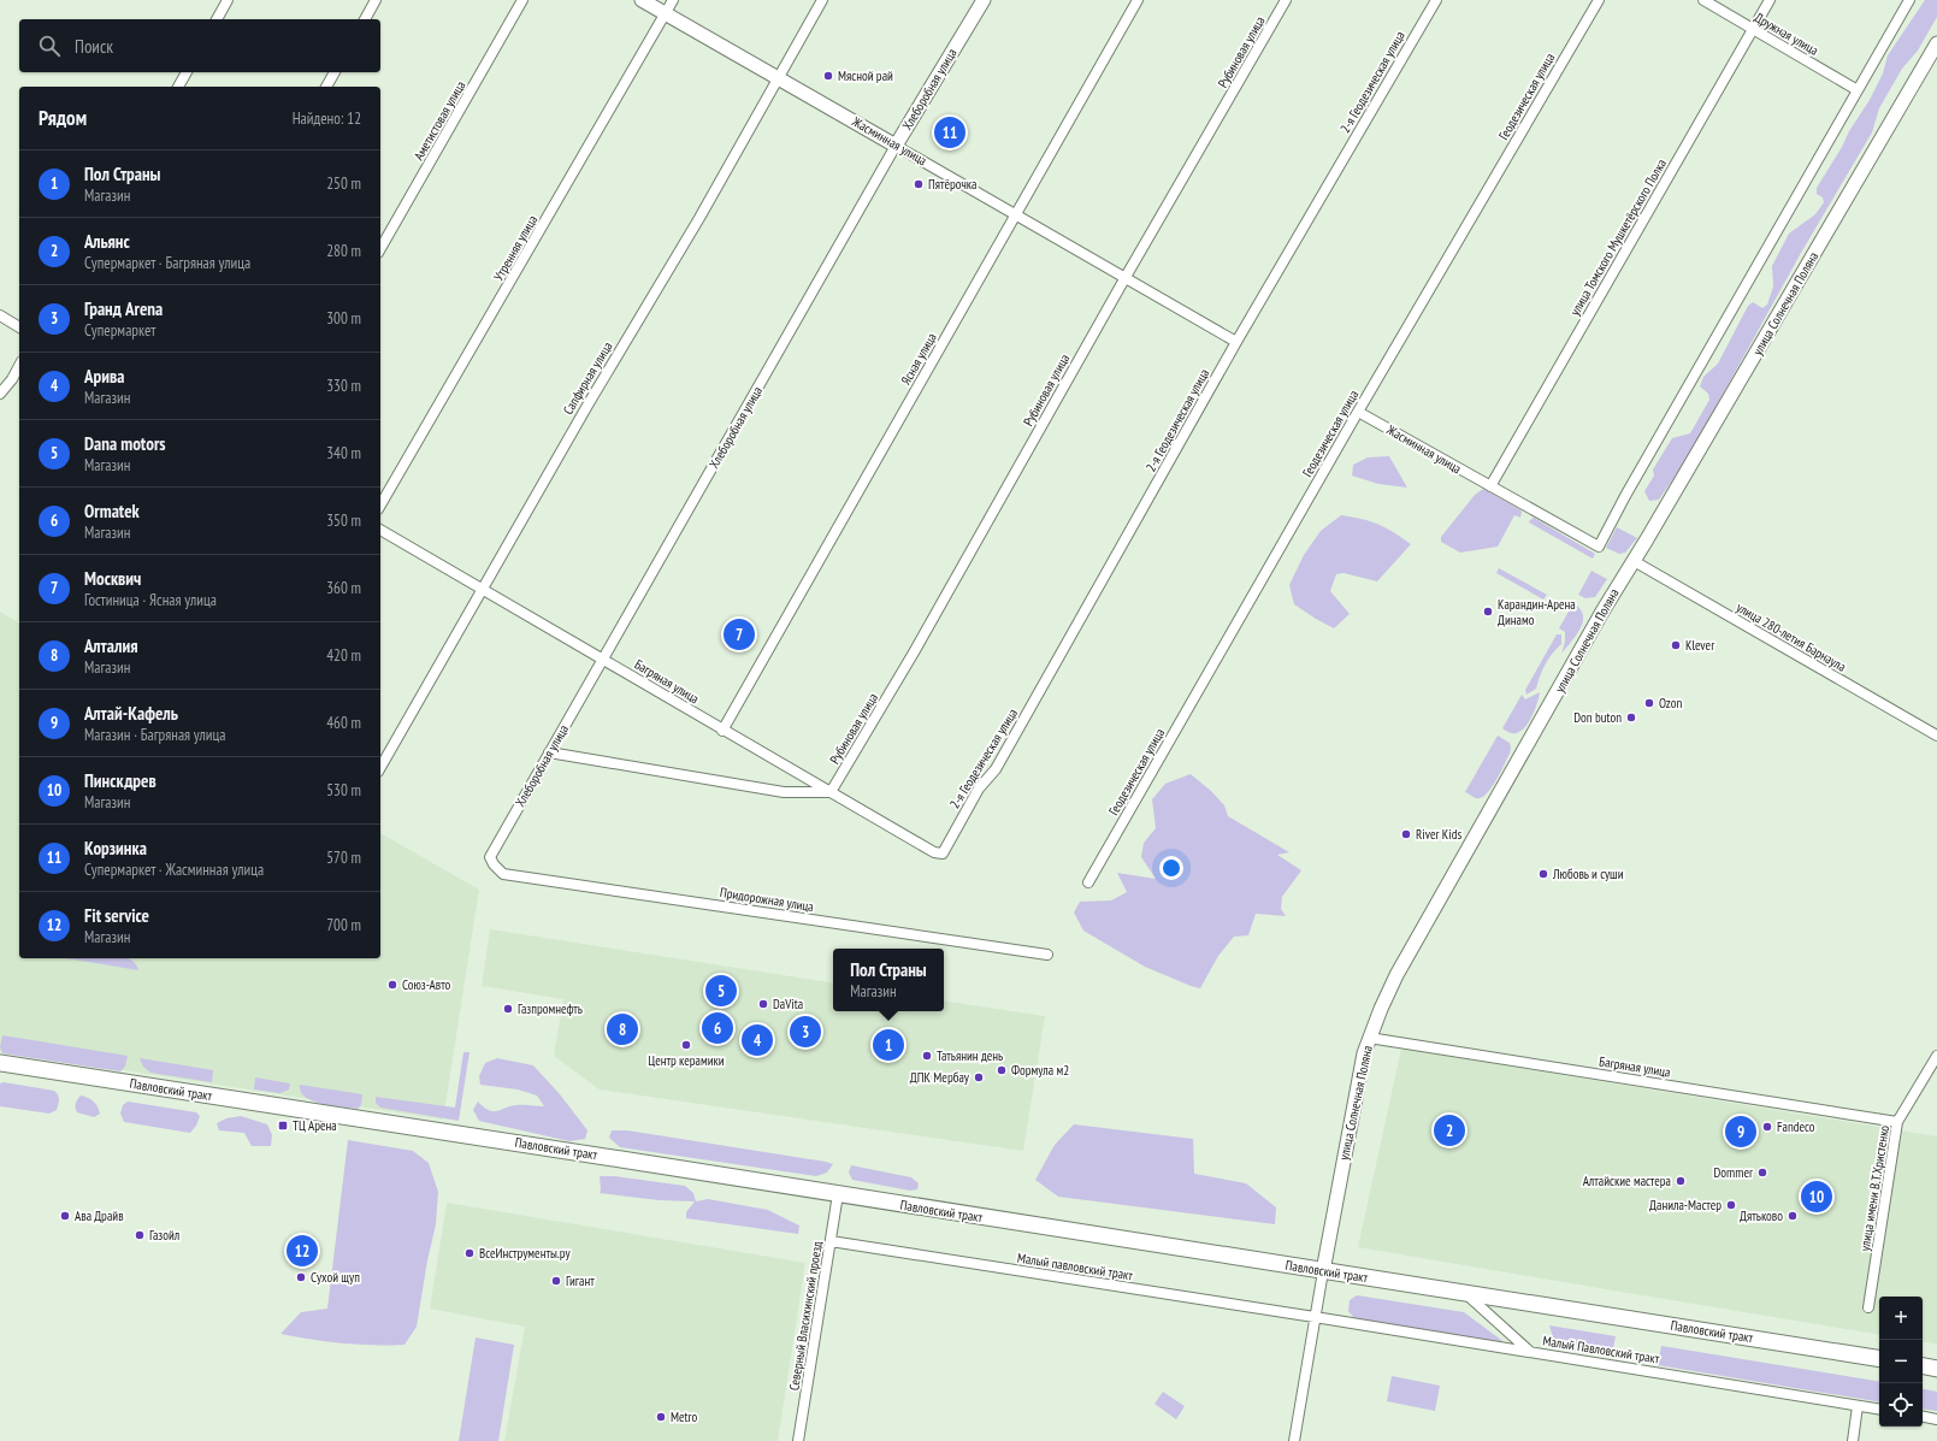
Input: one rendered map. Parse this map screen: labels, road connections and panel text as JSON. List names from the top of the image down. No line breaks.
{"streets":{"main road":["Павловский тракт"],"street":["Дружная улица","Рубиновая улица","2-я Геодезическая улица","Хлеборобная улица","Геодезическая улица","Аметистовая улица","Жасминная улица","улица Томского Мушкетёрского Полка","Утренняя улица","улица Солнечная Поляна","Ясная улица","Сапфирная улица","улица 280-летия Барнаула","Багряная улица","Придорожная улица","улица имени В.Т.Христенко","Малый павловский тракт","Северный Власихинский проезд","Малый Павловский тракт"]},"crossings":[["Дружная улица","Жасминная улица"],["Дружная улица","улица Томского Мушкетёрского Полка"],["Рубиновая улица","Жасминная улица"],["Рубиновая улица","Багряная улица"],["2-я Геодезическая улица","Жасминная улица"],["2-я Геодезическая улица","Багряная улица"],["Хлеборобная улица","Жасминная улица"],["Хлеборобная улица","Багряная улица"],["Хлеборобная улица","Придорожная улица"],["Геодезическая улица","Жасминная улица"],["Жасминная улица","улица Томского Мушкетёрского Полка"],["Жасминная улица","Утренняя улица"],["Жасминная улица","Ясная улица"],["Жасминная улица","Сапфирная улица"],["улица Солнечная Поляна","улица 280-летия Барнаула"],["улица Солнечная Поляна","Багряная улица"],["улица Солнечная Поляна","Павловский тракт"],["Ясная улица","Багряная улица"],["Сапфирная улица","Багряная улица"],["Багряная улица","улица имени В.Т.Христенко"],["Павловский тракт","Северный Власихинский проезд"],["Малый павловский тракт","Северный Власихинский проезд"],["Малый павловский тракт","Малый Павловский тракт"]],"places":{"other":["Мясной рай","Пятёрочка","Карандин-Арена Динамо","Klever","Ozon","Don buton","River Kids","Любовь и суши","Союз-Авто","DaVita","Газпромнефть","Центр керамики","Татьянин день","Формула м2","ДПК Мербау","Fandeco","Dommer","Алтайские мастера","Данила-Мастер","Ава Драйв","Дятьково","Газойл","ВсеИнструменты.ру","Сухой щуп","Гигант","Metro"],"transit":["ТЦ Арена"]},"page":{"search":"Поиск","heading":["Рядом","Найдено: 12"],"pins":["11","7","5","6","8","3","4","1","2","9","10","12"],"list":[{"mark":"1","name":"Пол Страны","note":"Магазин","value":"250 m"},{"mark":"2","name":"Альянс","note":"Супермаркет · Багряная улица","value":"280 m"},{"mark":"3","name":"Гранд Arena","note":"Супермаркет","value":"300 m"},{"mark":"4","name":"Арива","note":"Магазин","value":"330 m"},{"mark":"5","name":"Dana motors","note":"Магазин","value":"340 m"},{"mark":"6","name":"Ormatek","note":"Магазин","value":"350 m"},{"mark":"7","name":"Москвич","note":"Гостиница · Ясная улица","value":"360 m"},{"mark":"8","name":"Алталия","note":"Магазин","value":"420 m"},{"mark":"9","name":"Алтай-Кафель","note":"Магазин · Багряная улица","value":"460 m"},{"mark":"10","name":"Пинскдрев","note":"Магазин","value":"530 m"},{"mark":"11","name":"Корзинка","note":"Супермаркет · Жасминная улица","value":"570 m"},{"mark":"12","name":"Fit service","note":"Магазин","value":"700 m"}],"popup":["Пол Страны","Магазин"],"map_buttons":["+","−"]}}
